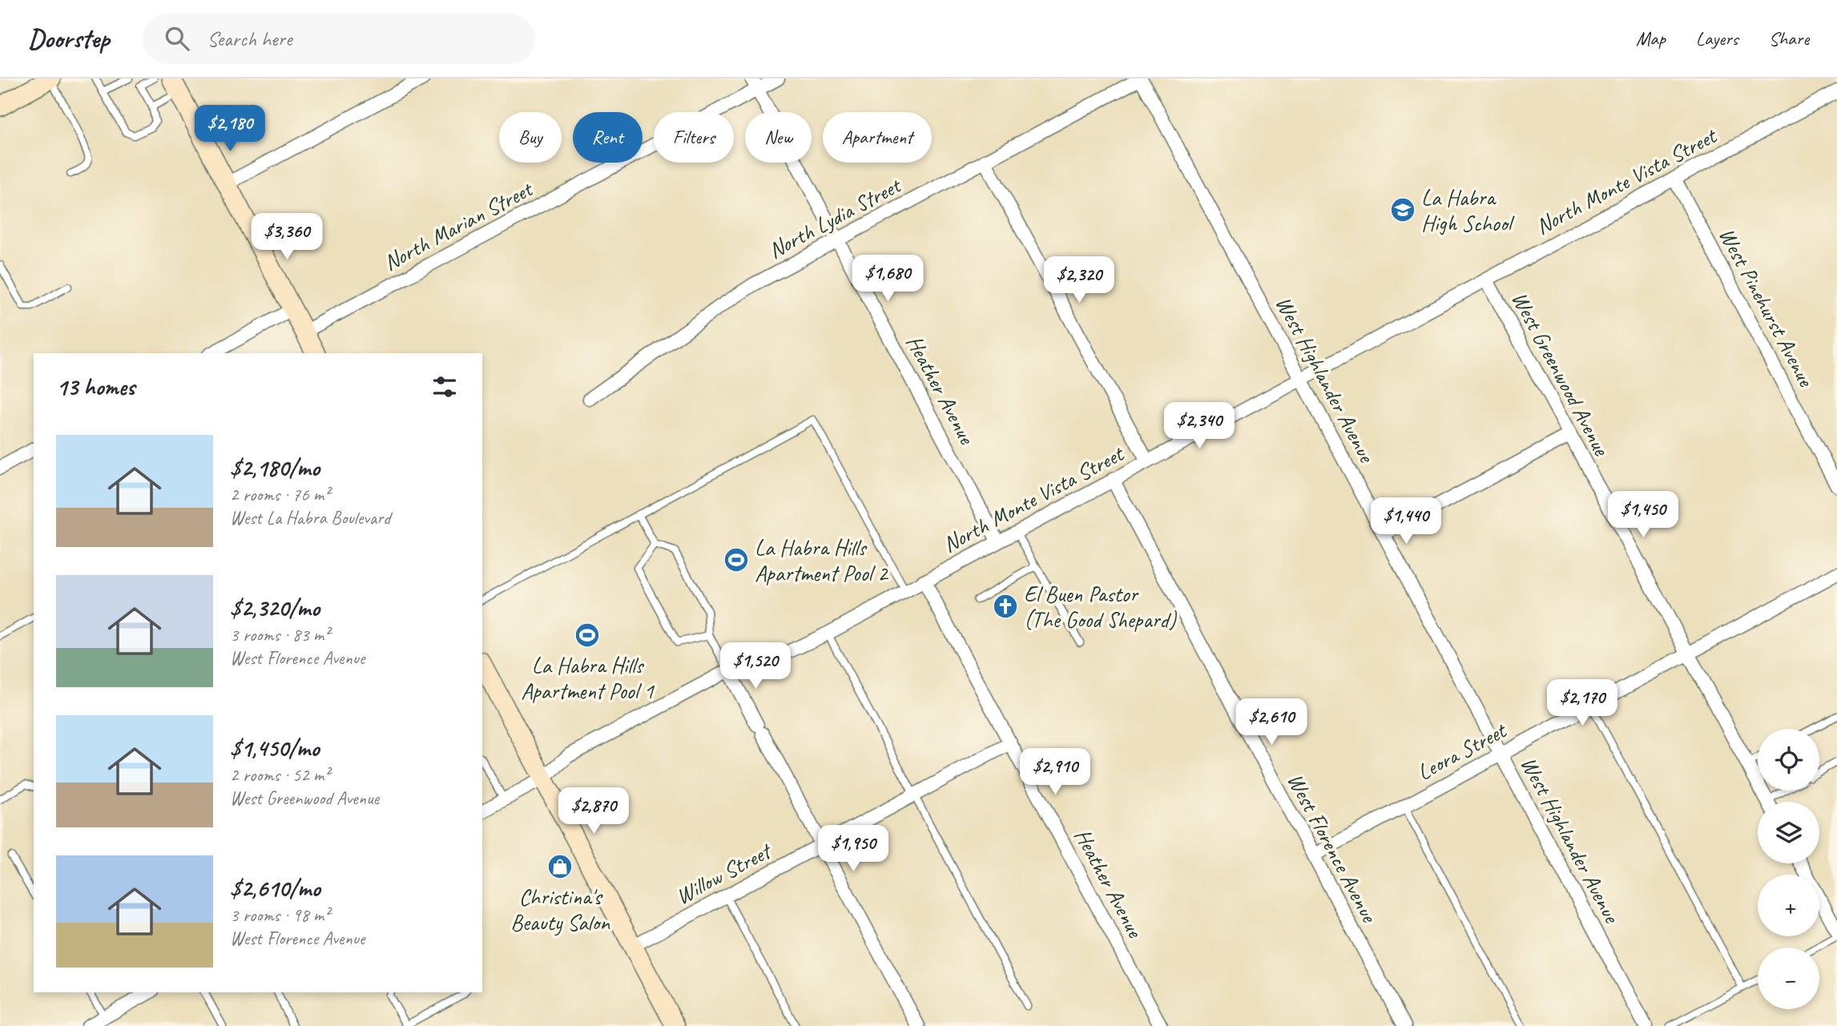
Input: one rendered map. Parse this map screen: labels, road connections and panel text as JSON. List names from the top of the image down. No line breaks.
{"streets":{"street":["North Monte Vista Street","North Lydia Street","North Marian Street","West Pinehurst Avenue","West Greenwood Avenue","West Highlander Avenue","Heather Avenue","Leora Street","West Florence Avenue","Willow Street"]},"crossings":[["North Monte Vista Street","West Pinehurst Avenue"],["North Monte Vista Street","West Greenwood Avenue"],["North Monte Vista Street","West Highlander Avenue"],["North Monte Vista Street","Heather Avenue"],["North Monte Vista Street","West Florence Avenue"],["North Lydia Street","West Highlander Avenue"],["North Lydia Street","Heather Avenue"],["North Marian Street","Heather Avenue"],["West Greenwood Avenue","Leora Street"],["West Highlander Avenue","Leora Street"],["Heather Avenue","Willow Street"],["Leora Street","West Florence Avenue"]],"places":{"school or university":["La Habra High School"],"sports":["La Habra Hills Apartment Pool 2","La Habra Hills Apartment Pool 1"],"church":["El Buen Pastor (The Good Shepard)"],"shop":["Christina's Beauty Salon"]},"page":{"header":"Doorstep","search":"Search here","nav":["Map","Layers","Share"],"price":["$2,180","$3,360","$1,680","$2,320","$2,340","$1,450","$1,440","$1,520","$2,170","$2,610","$2,910","$2,870","$1,950"],"chip":["Buy","Rent","Filters","New","Apartment"],"heading":"13 homes","list":[{"name":"$2,180/mo","note":"2 rooms · 76 m² · West La Habra Boulevard"},{"name":"$2,320/mo","note":"3 rooms · 83 m² · West Florence Avenue"},{"name":"$1,450/mo","note":"2 rooms · 52 m² · West Greenwood Avenue"},{"name":"$2,610/mo","note":"3 rooms · 98 m² · West Florence Avenue"}],"map_buttons":["+","−"]}}
